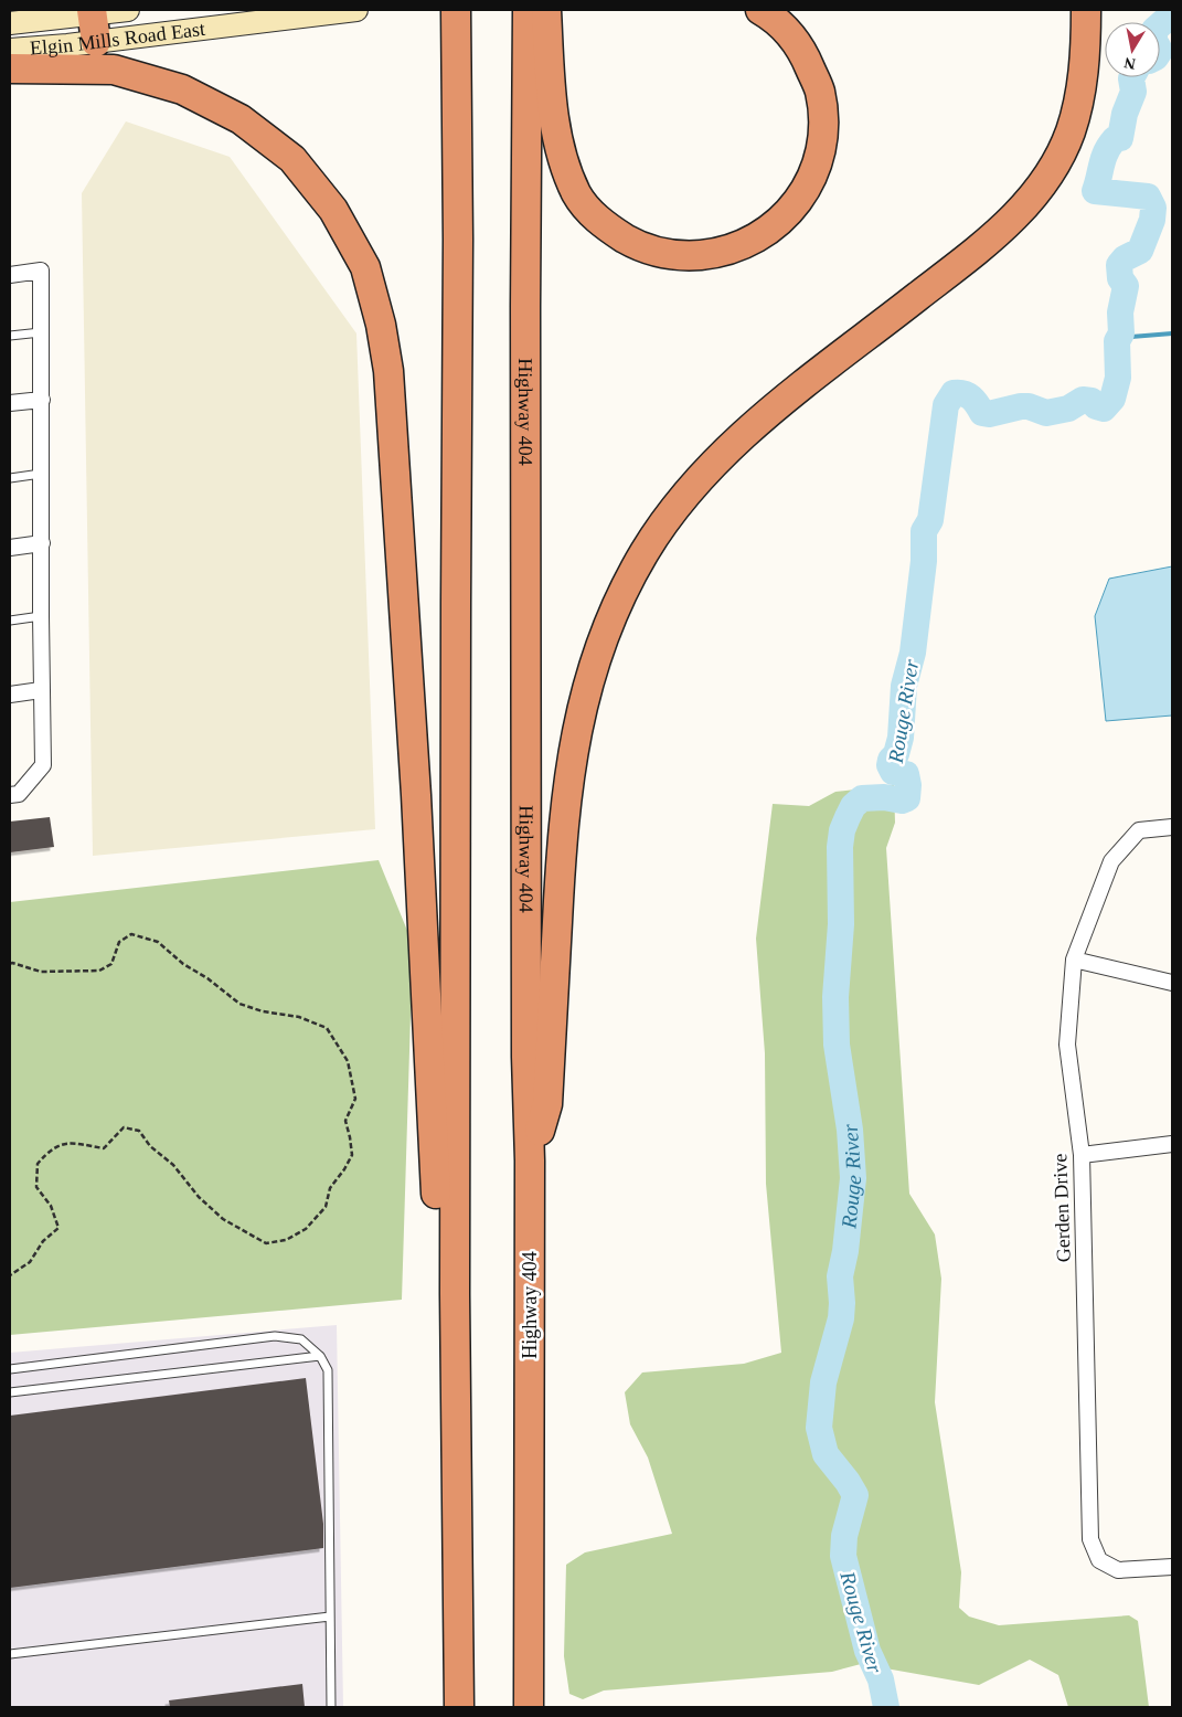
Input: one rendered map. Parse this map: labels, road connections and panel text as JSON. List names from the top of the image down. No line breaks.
{"streets":{"highway":["Highway 404"],"main road":["Elgin Mills Road East"],"street":["Gerden Drive"]},"water":["Rouge River"],"north":"bottom"}
